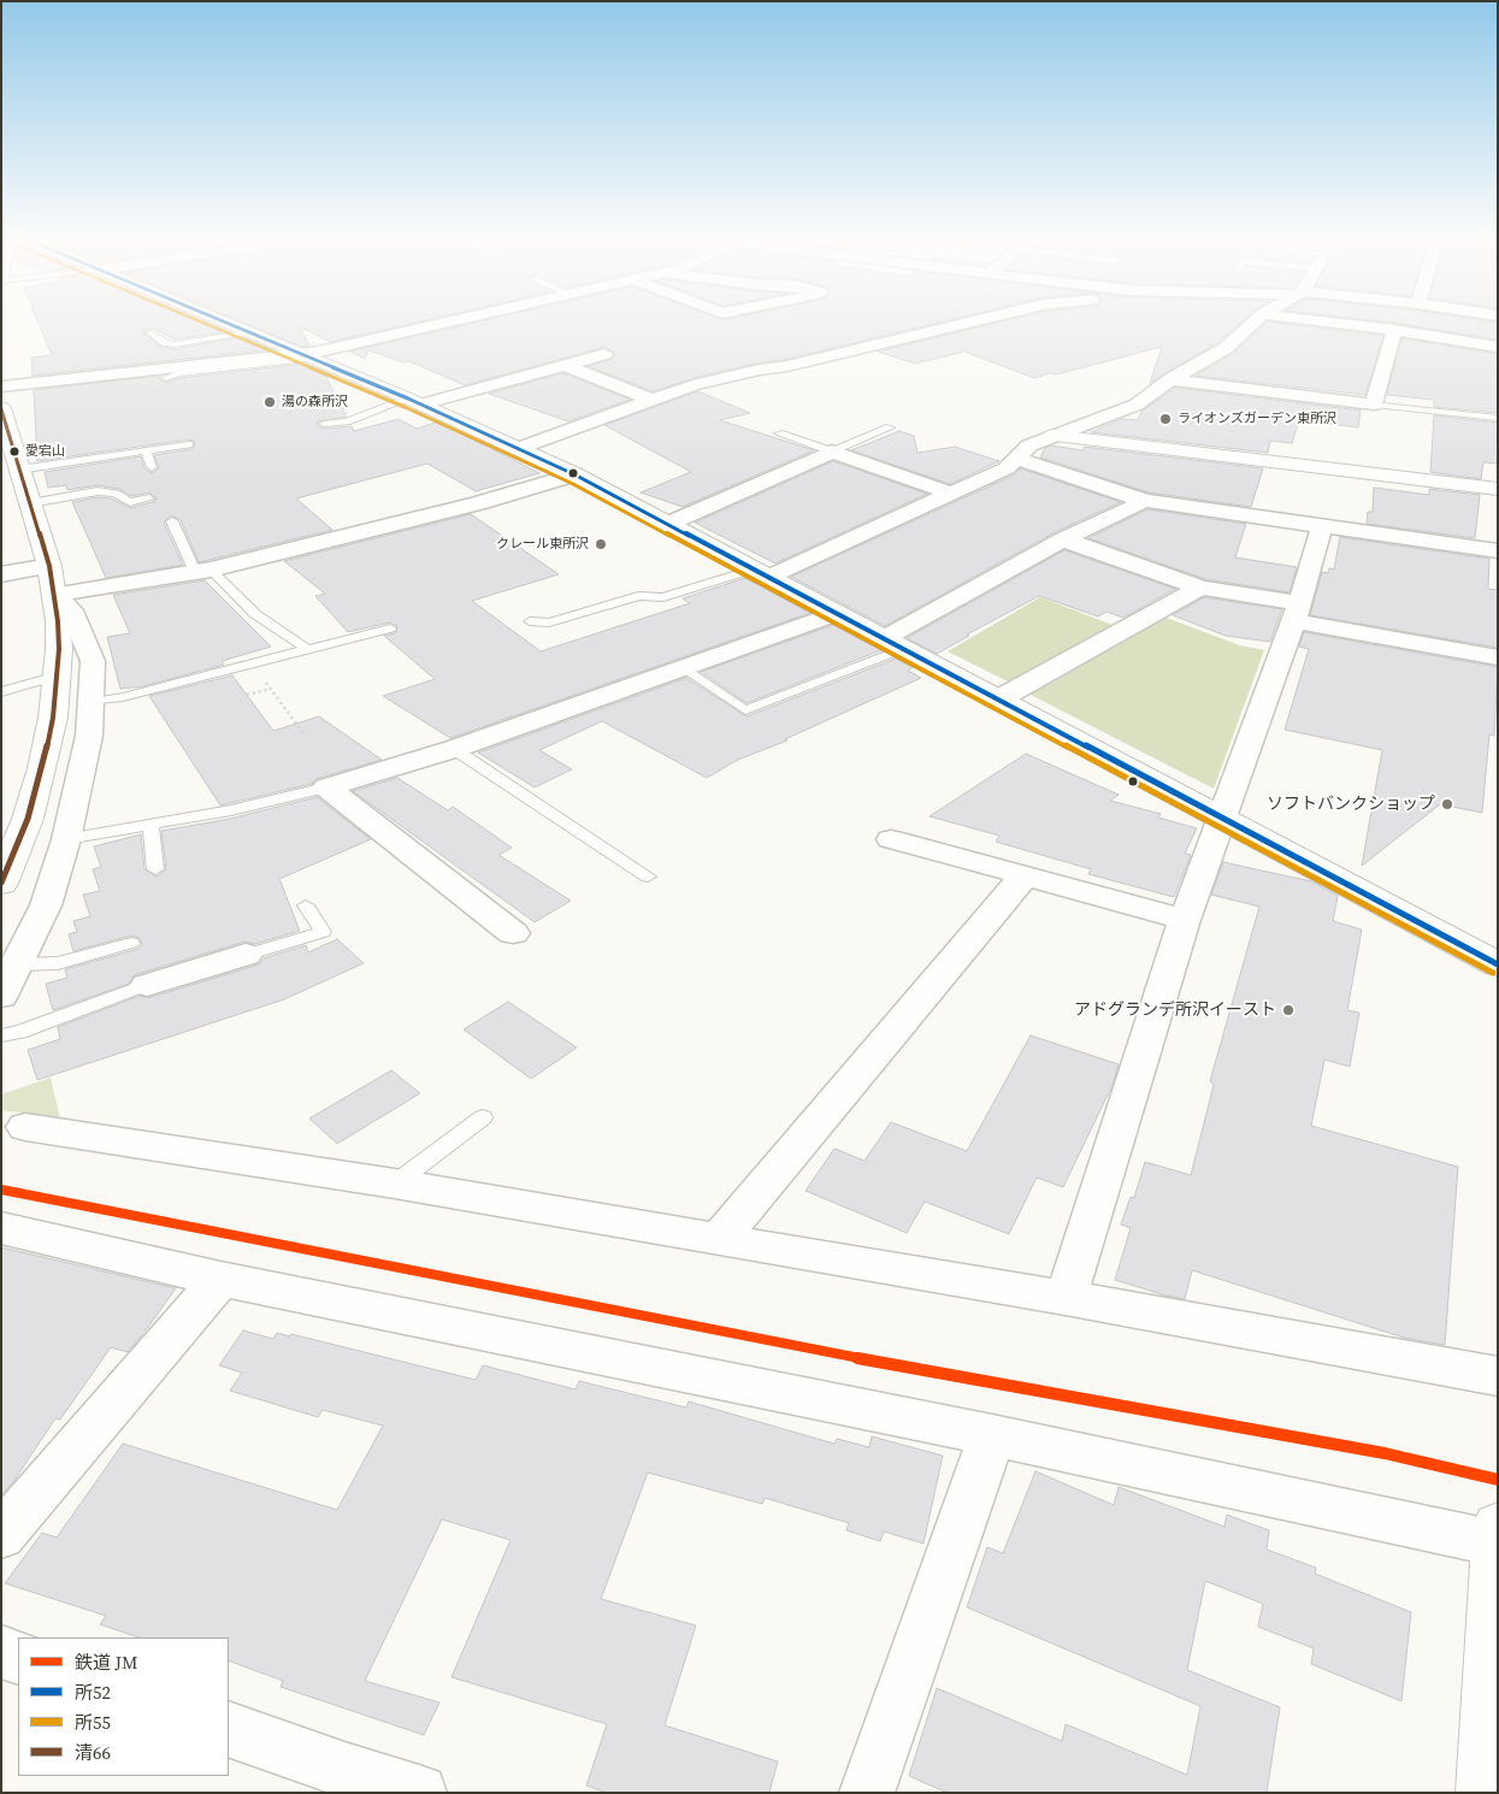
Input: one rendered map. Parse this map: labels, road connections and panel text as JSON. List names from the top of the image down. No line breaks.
{"places":["湯の森所沢","ライオンズガーデン東所沢","愛宕山","クレール東所沢","ソフトバンクショップ","アドグランデ所沢イースト"],"lines":["transit line 所52","transit line 所55","transit line 清66","rail line JM"],"legend":["鉄道 JM","所52","所55","清66"]}
